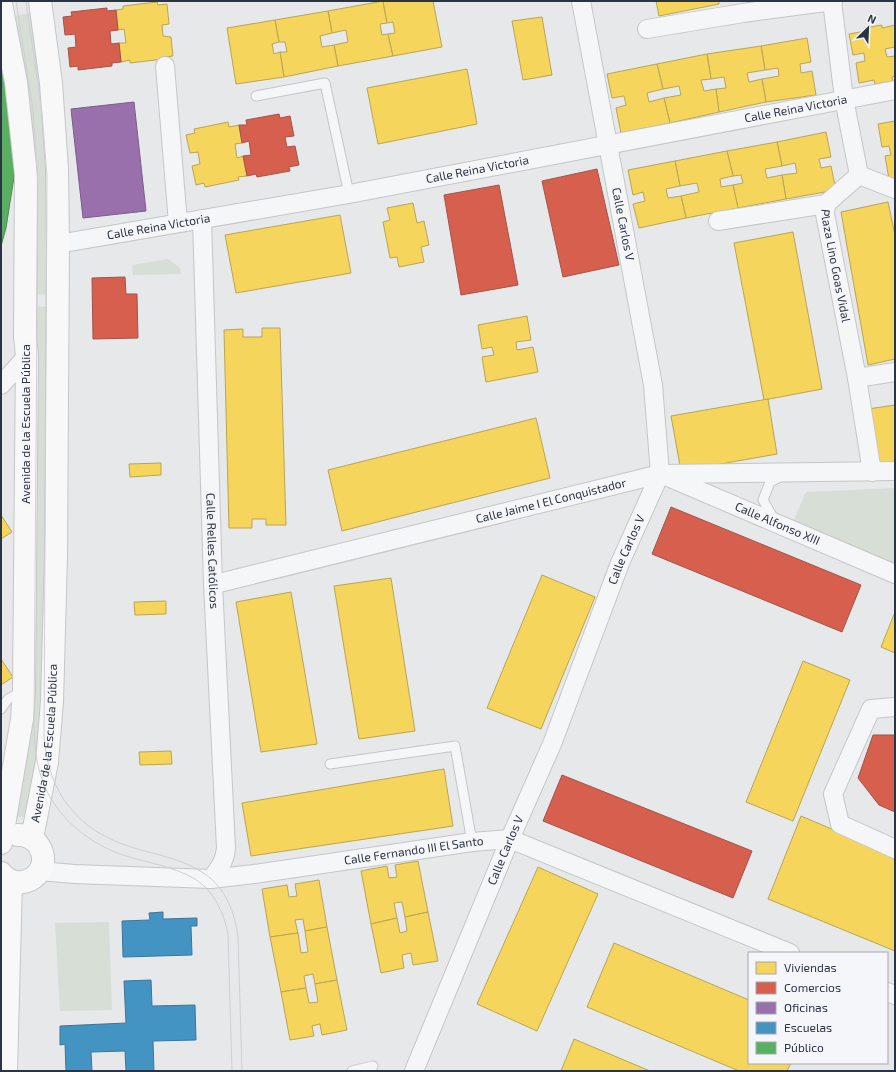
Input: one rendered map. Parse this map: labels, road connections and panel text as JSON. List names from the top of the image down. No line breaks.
{"streets":{"street":["Calle Reina Victoria","Calle Carlos V","Plaza Lino Goas Vidal","Avenida de la Escuela Pública","Calle Jaime I El Conquistador","Calle Alfonso XIII","Calle Relles Católicos","Calle Fernando III El Santo"]},"crossings":[["Calle Reina Victoria","Calle Carlos V"],["Calle Reina Victoria","Avenida de la Escuela Pública"],["Calle Reina Victoria","Calle Relles Católicos"],["Calle Carlos V","Calle Jaime I El Conquistador"],["Calle Carlos V","Calle Alfonso XIII"],["Calle Carlos V","Calle Fernando III El Santo"],["Plaza Lino Goas Vidal","Calle Jaime I El Conquistador"],["Calle Jaime I El Conquistador","Calle Alfonso XIII"],["Calle Jaime I El Conquistador","Calle Relles Católicos"],["Calle Relles Católicos","Calle Fernando III El Santo"]],"legend":["Viviendas","Comercios","Oficinas","Escuelas","Público"],"north":"top right"}
